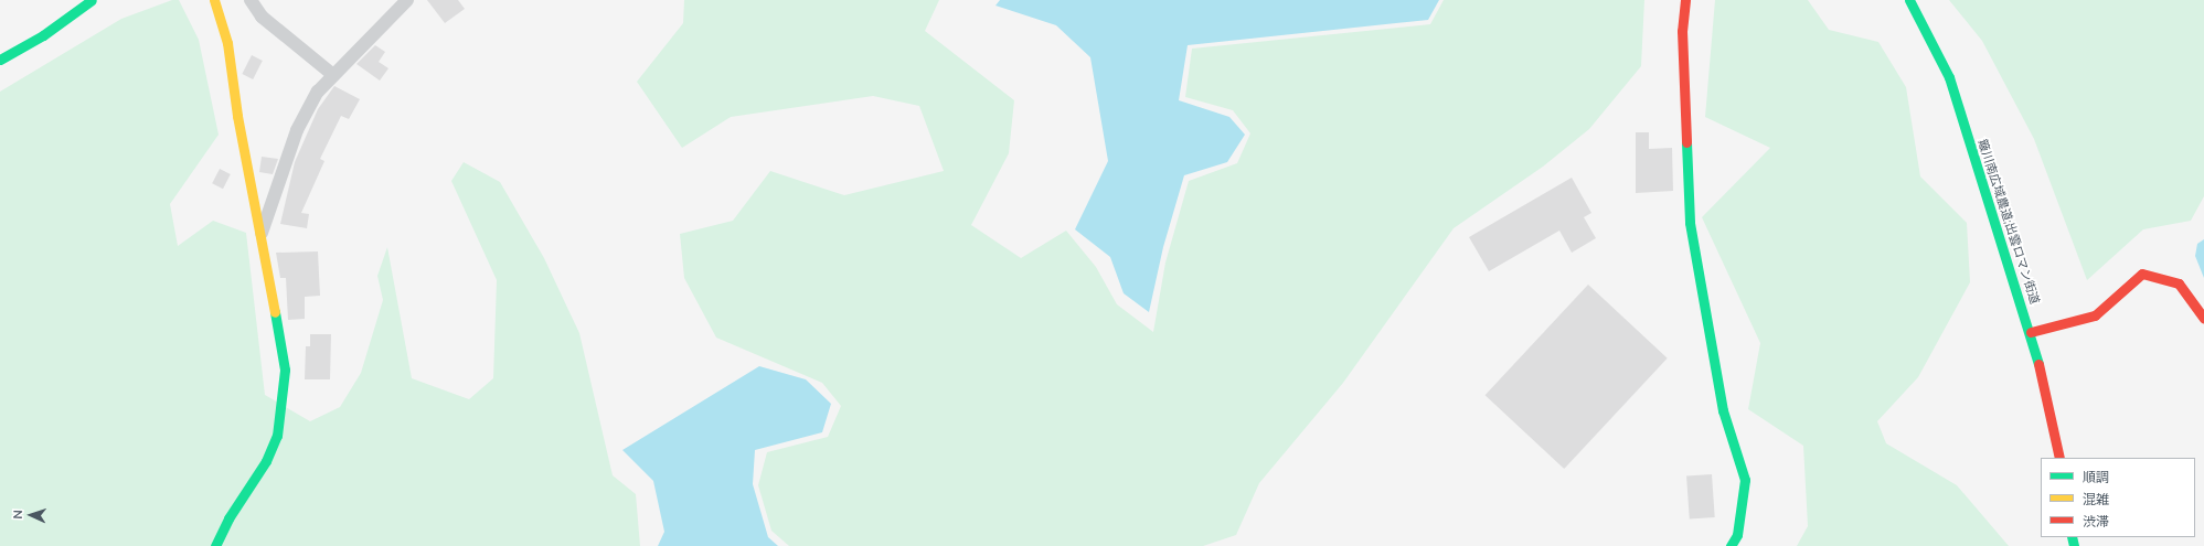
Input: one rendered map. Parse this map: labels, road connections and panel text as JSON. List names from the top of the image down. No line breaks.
{"streets":{"street":["簸川南広域農道;出雲ロマン街道"]},"legend":["順調","混雑","渋滞"],"north":"left"}
